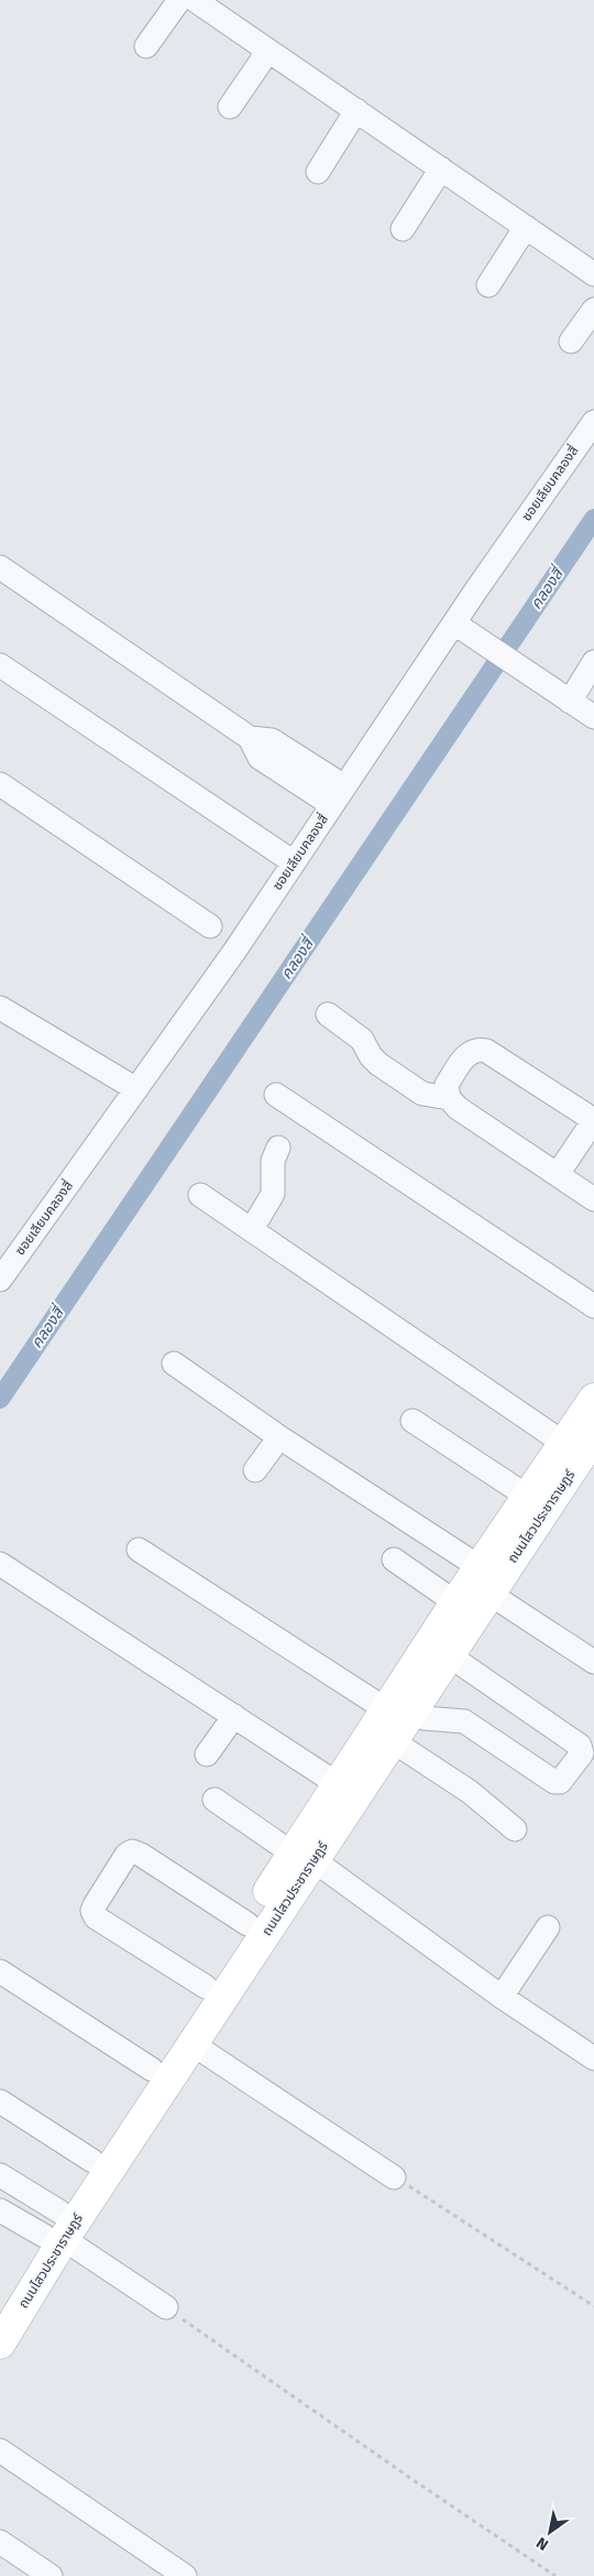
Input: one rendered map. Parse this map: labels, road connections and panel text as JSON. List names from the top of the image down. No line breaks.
{"streets":{"main road":["ถนนไสวประชาราษฎร์"],"street":["ซอยเลียบคลองสี่"]},"water":["คลองสี่"],"north":"bottom left"}
